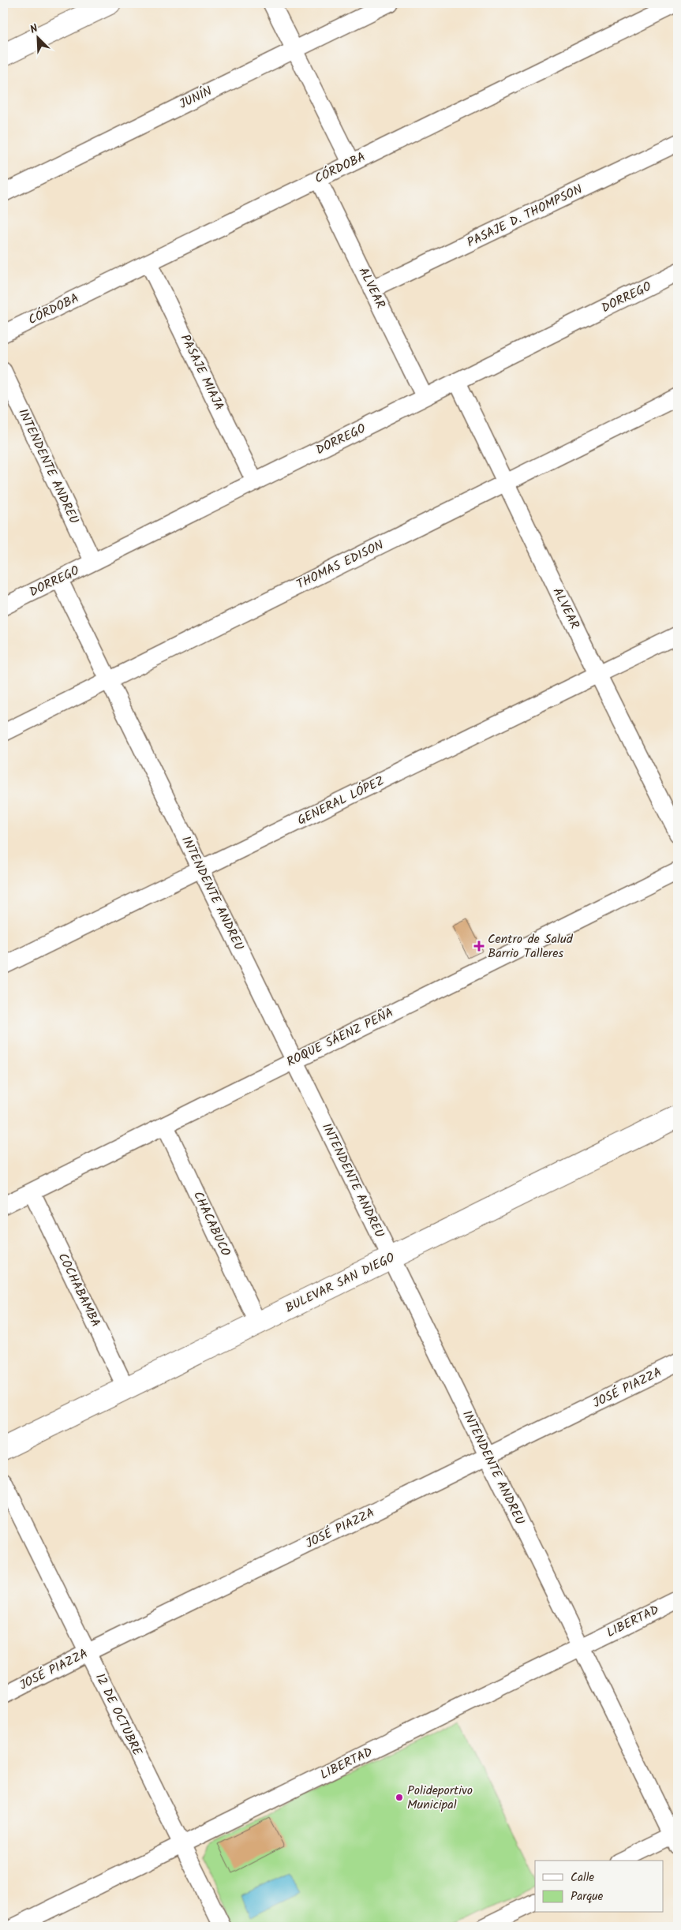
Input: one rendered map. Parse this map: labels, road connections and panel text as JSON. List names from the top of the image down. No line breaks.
{"streets":{"street":["JUNÍN","CÓRDOBA","PASAJE D. THOMPSON","ALVEAR","DORREGO","PASAJE MIAJA","INTENDENTE ANDREU","THOMAS EDISON","GENERAL LÓPEZ","ROQUE SÁENZ PEÑA","CHACABUCO","BULEVAR SAN DIEGO","COCHABAMBA","JOSÉ PIAZZA","LIBERTAD","12 DE OCTUBRE"]},"crossings":[["CÓRDOBA","ALVEAR"],["CÓRDOBA","PASAJE MIAJA"],["PASAJE D. THOMPSON","ALVEAR"],["ALVEAR","DORREGO"],["ALVEAR","THOMAS EDISON"],["ALVEAR","GENERAL LÓPEZ"],["DORREGO","PASAJE MIAJA"],["DORREGO","INTENDENTE ANDREU"],["INTENDENTE ANDREU","THOMAS EDISON"],["INTENDENTE ANDREU","GENERAL LÓPEZ"],["INTENDENTE ANDREU","ROQUE SÁENZ PEÑA"],["INTENDENTE ANDREU","BULEVAR SAN DIEGO"],["INTENDENTE ANDREU","JOSÉ PIAZZA"],["INTENDENTE ANDREU","LIBERTAD"],["ROQUE SÁENZ PEÑA","CHACABUCO"],["ROQUE SÁENZ PEÑA","COCHABAMBA"],["CHACABUCO","BULEVAR SAN DIEGO"],["BULEVAR SAN DIEGO","COCHABAMBA"],["JOSÉ PIAZZA","12 DE OCTUBRE"],["LIBERTAD","12 DE OCTUBRE"]],"places":{"health":["Centro de Salud Barrio Talleres"],"other":["Polideportivo Municipal"]},"legend":["Calle","Parque"],"north":"top left"}
